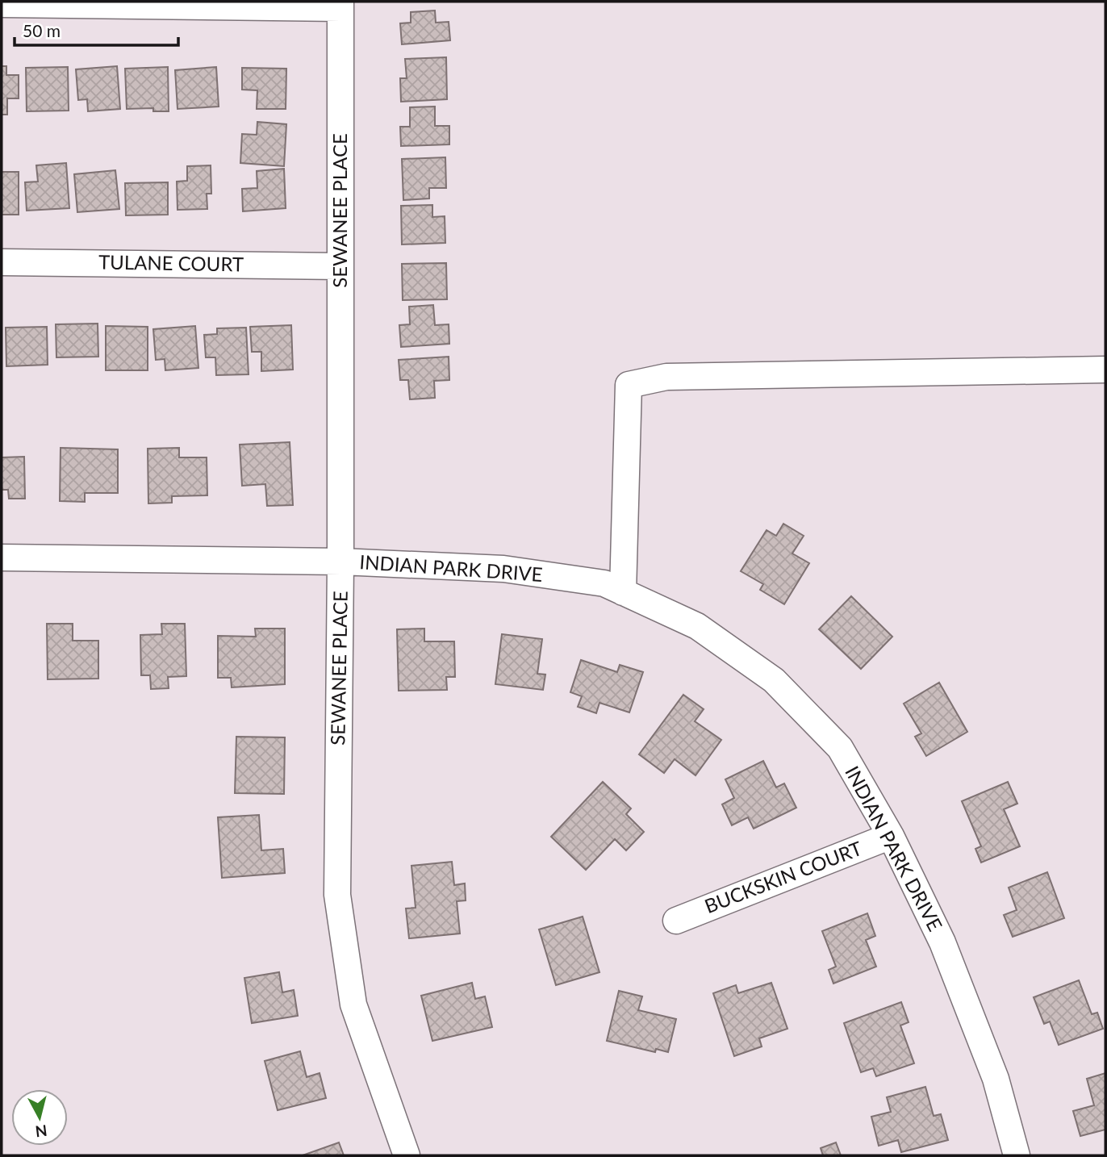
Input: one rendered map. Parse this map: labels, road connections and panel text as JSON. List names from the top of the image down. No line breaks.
{"streets":{"street":["SEWANEE PLACE","TULANE COURT","INDIAN PARK DRIVE","BUCKSKIN COURT"]},"crossings":[["SEWANEE PLACE","TULANE COURT"],["SEWANEE PLACE","INDIAN PARK DRIVE"],["INDIAN PARK DRIVE","BUCKSKIN COURT"]],"scale_bar":"50 m","north":"bottom"}
